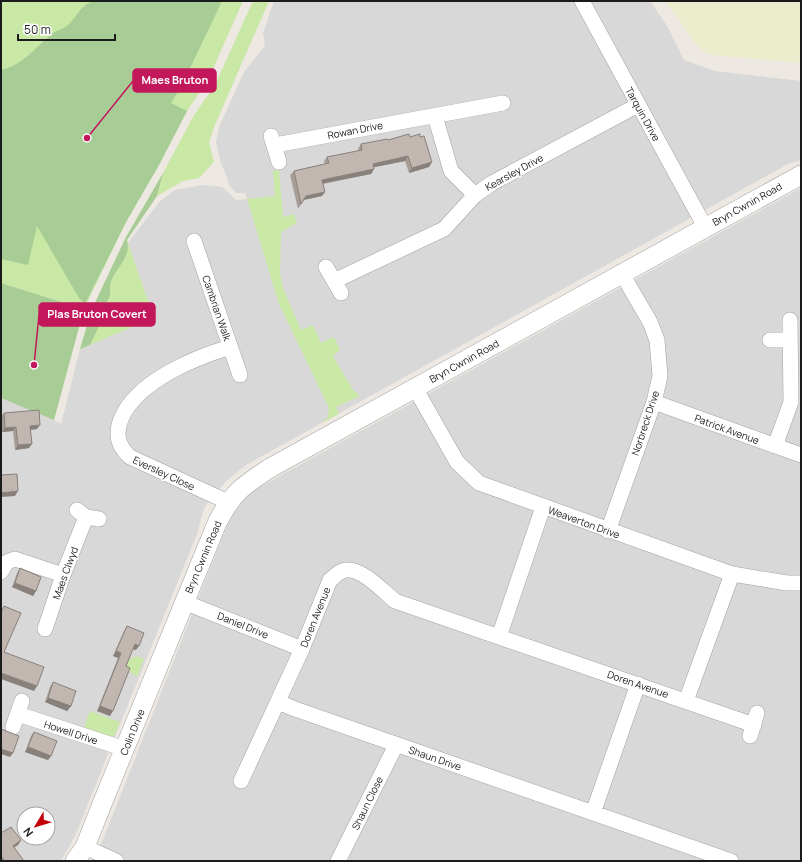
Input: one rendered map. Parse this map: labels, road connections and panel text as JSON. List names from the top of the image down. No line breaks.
{"streets":{"street":["Tarquin Drive","Rowan Drive","Kearsley Drive","Bryn Cwnin Road","Cambrian Walk","Norbreck Drive","Patrick Avenue","Eversley Close","Weaverton Drive","Maes Clwyd","Doren Avenue","Daniel Drive","Howell Drive","Colin Drive","Shaun Drive","Shaun Close"]},"crossings":[["Tarquin Drive","Kearsley Drive"],["Tarquin Drive","Bryn Cwnin Road"],["Bryn Cwnin Road","Norbreck Drive"],["Bryn Cwnin Road","Eversley Close"],["Bryn Cwnin Road","Weaverton Drive"],["Bryn Cwnin Road","Daniel Drive"],["Bryn Cwnin Road","Colin Drive"],["Cambrian Walk","Eversley Close"],["Norbreck Drive","Patrick Avenue"],["Norbreck Drive","Weaverton Drive"],["Doren Avenue","Daniel Drive"],["Doren Avenue","Shaun Drive"],["Daniel Drive","Colin Drive"],["Howell Drive","Colin Drive"],["Shaun Drive","Shaun Close"]],"places":["Maes Bruton","Plas Bruton Covert"],"scale_bar":"50 m","north":"bottom left"}
